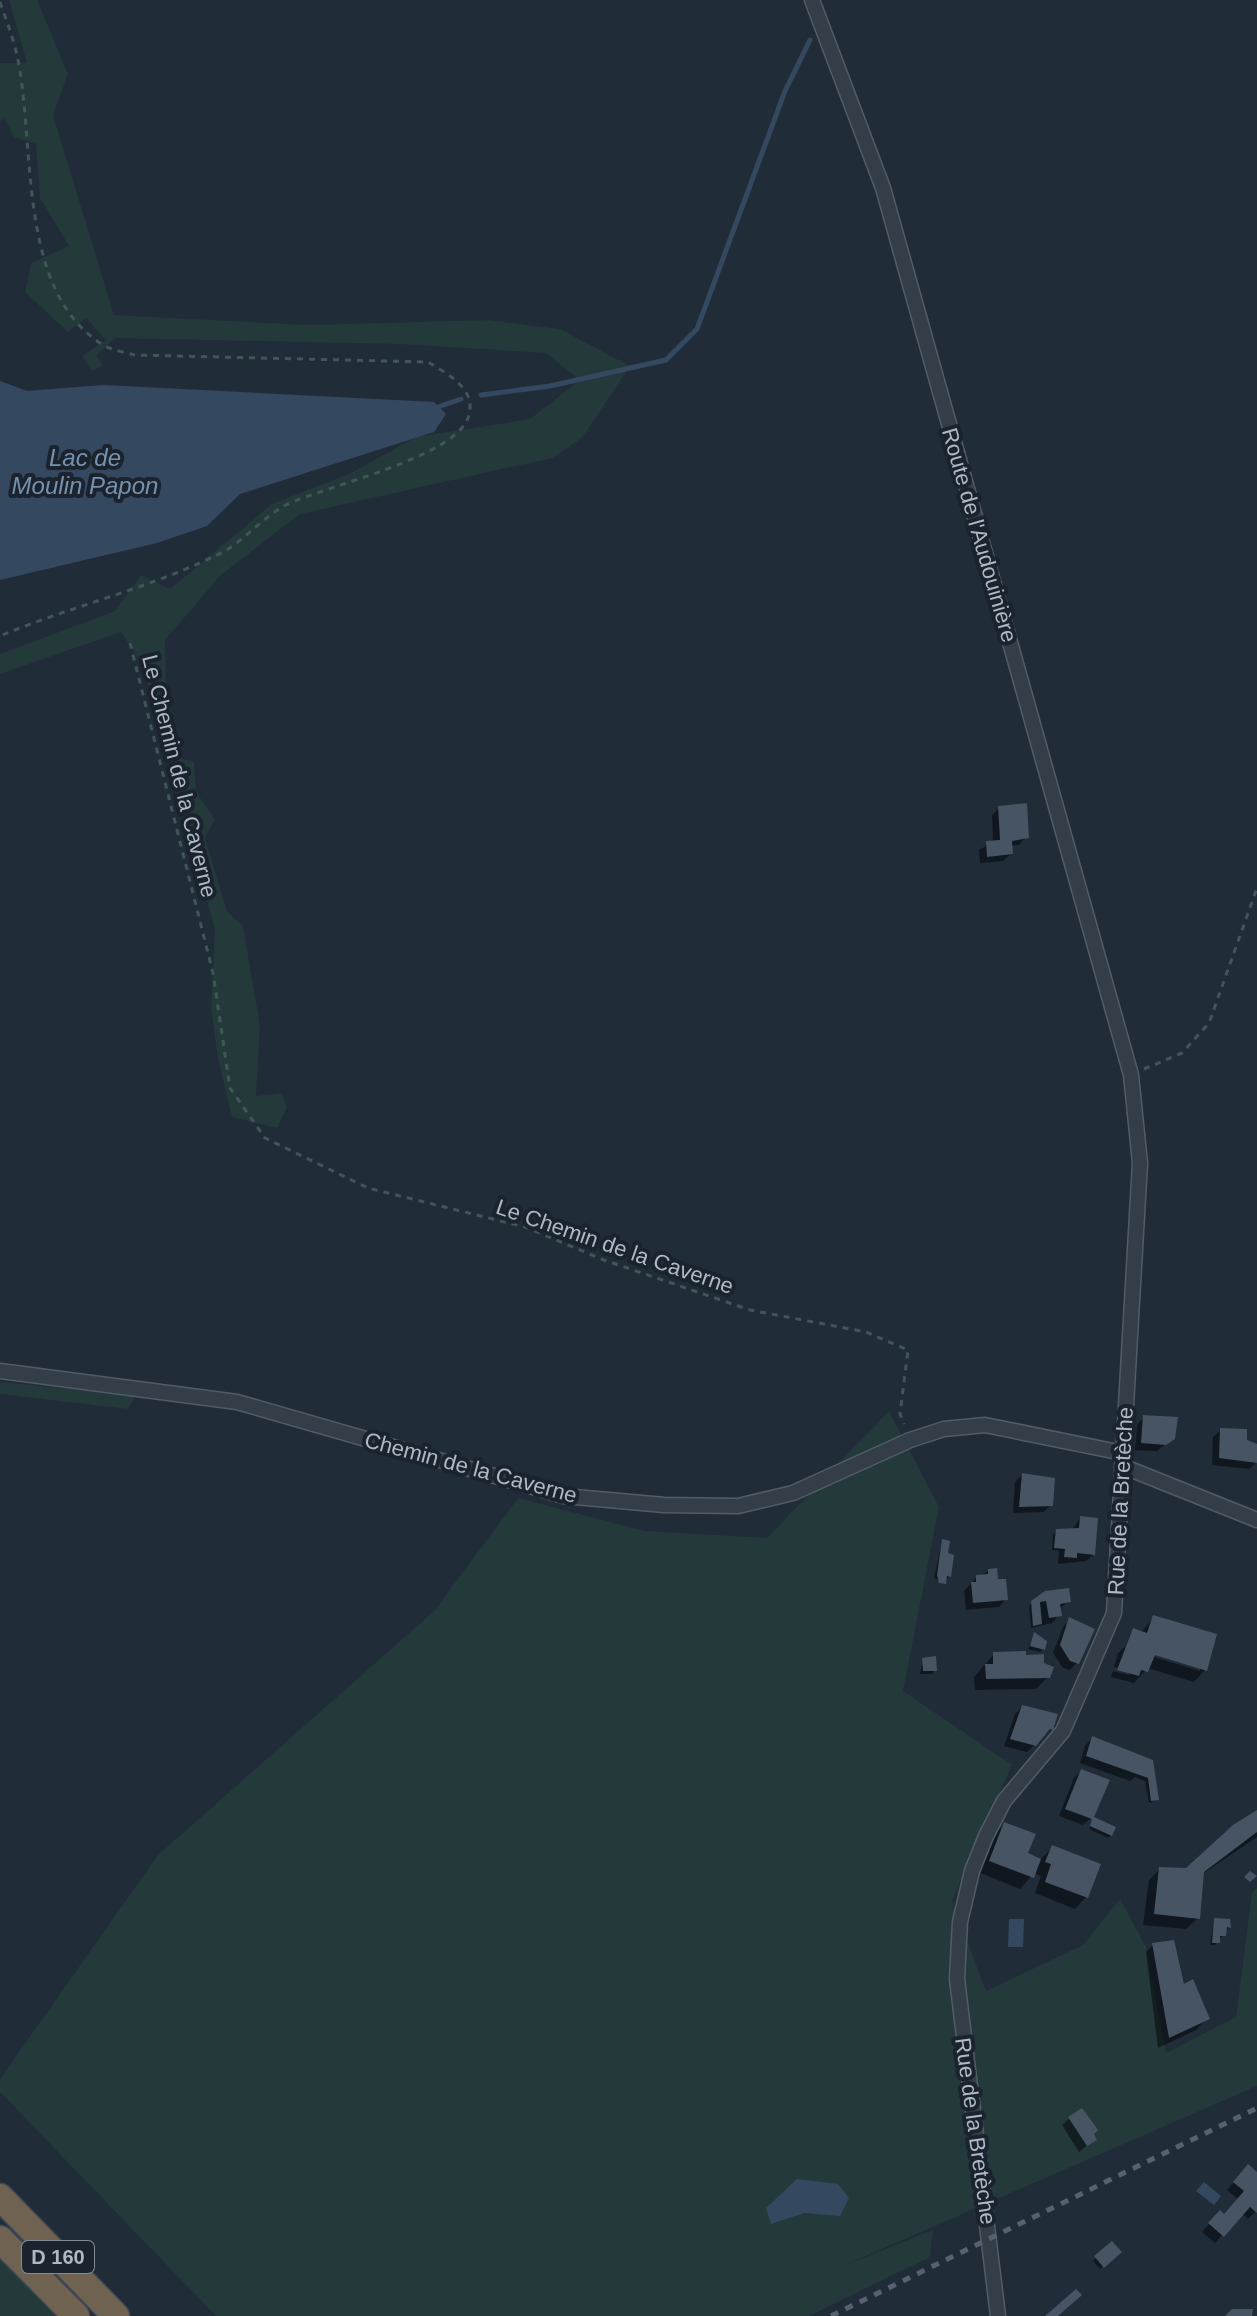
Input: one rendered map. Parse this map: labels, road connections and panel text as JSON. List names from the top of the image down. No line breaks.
{"streets":{"highway":["D 160"],"street":["Route de l'Audouinière","Chemin de la Caverne","Rue de la Bretèche"],"path":["Le Chemin de la Caverne"]},"crossings":[["Route de l'Audouinière","Rue de la Bretèche"],["Le Chemin de la Caverne","Chemin de la Caverne"],["Chemin de la Caverne","Rue de la Bretèche"]],"water":["Lac de Moulin Papon"]}
